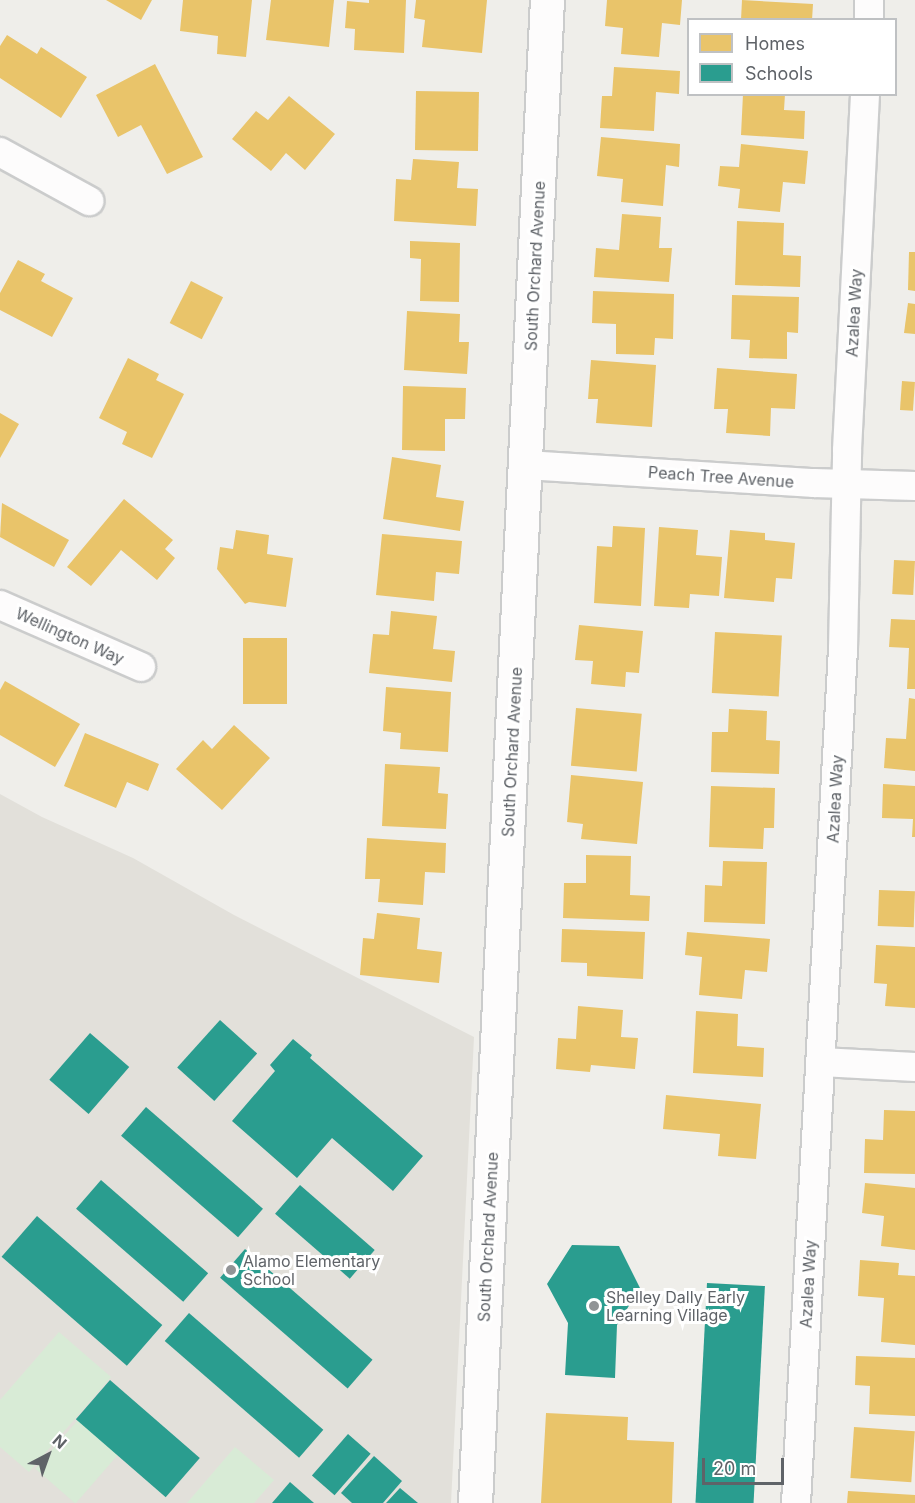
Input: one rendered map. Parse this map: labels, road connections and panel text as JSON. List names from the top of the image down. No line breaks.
{"streets":{"street":["South Orchard Avenue","Azalea Way","Peach Tree Avenue","Wellington Way"]},"crossings":[["South Orchard Avenue","Peach Tree Avenue"],["Azalea Way","Peach Tree Avenue"]],"places":["Alamo Elementary School","Shelley Dally Early Learning Village"],"legend":["Homes","Schools"],"scale_bar":"20 m","north":"top right"}
